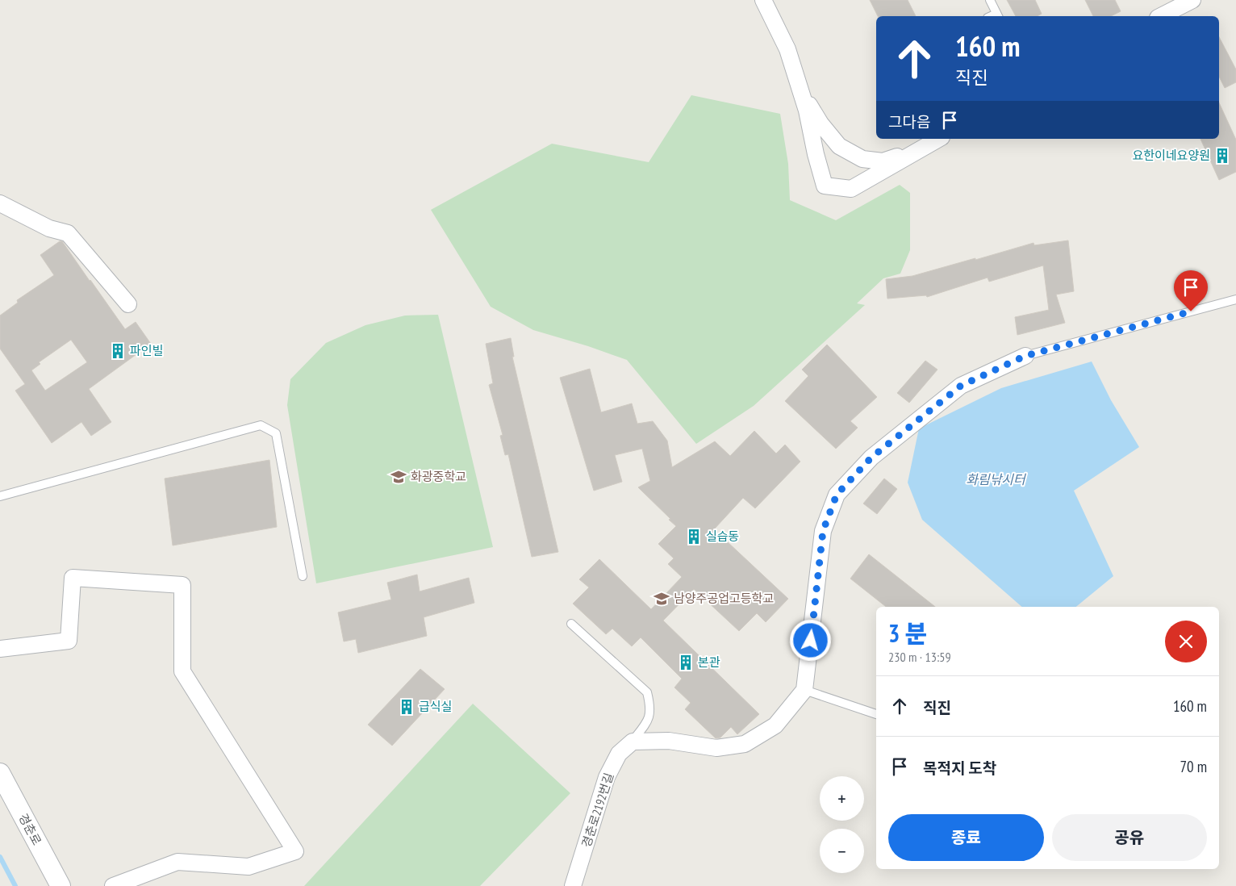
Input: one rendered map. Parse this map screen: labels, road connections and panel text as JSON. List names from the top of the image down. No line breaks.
{"streets":{"street":["경춘로2192번길","경춘로"]},"water":["화림낚시터"],"places":{"building":["요한이네요양원","파인빌","실습동","본관","급식실"],"school or university":["화광중학교","남양주공업고등학교"]},"page":{"turn":["160 m","직진"],"then":"그다음","heading":["3 분","230 m · 13:59"],"list":[{"name":"직진","value":"160 m"},{"name":"목적지 도착","value":"70 m"}],"map_buttons":["+","−"],"buttons":["종료","공유"]}}
